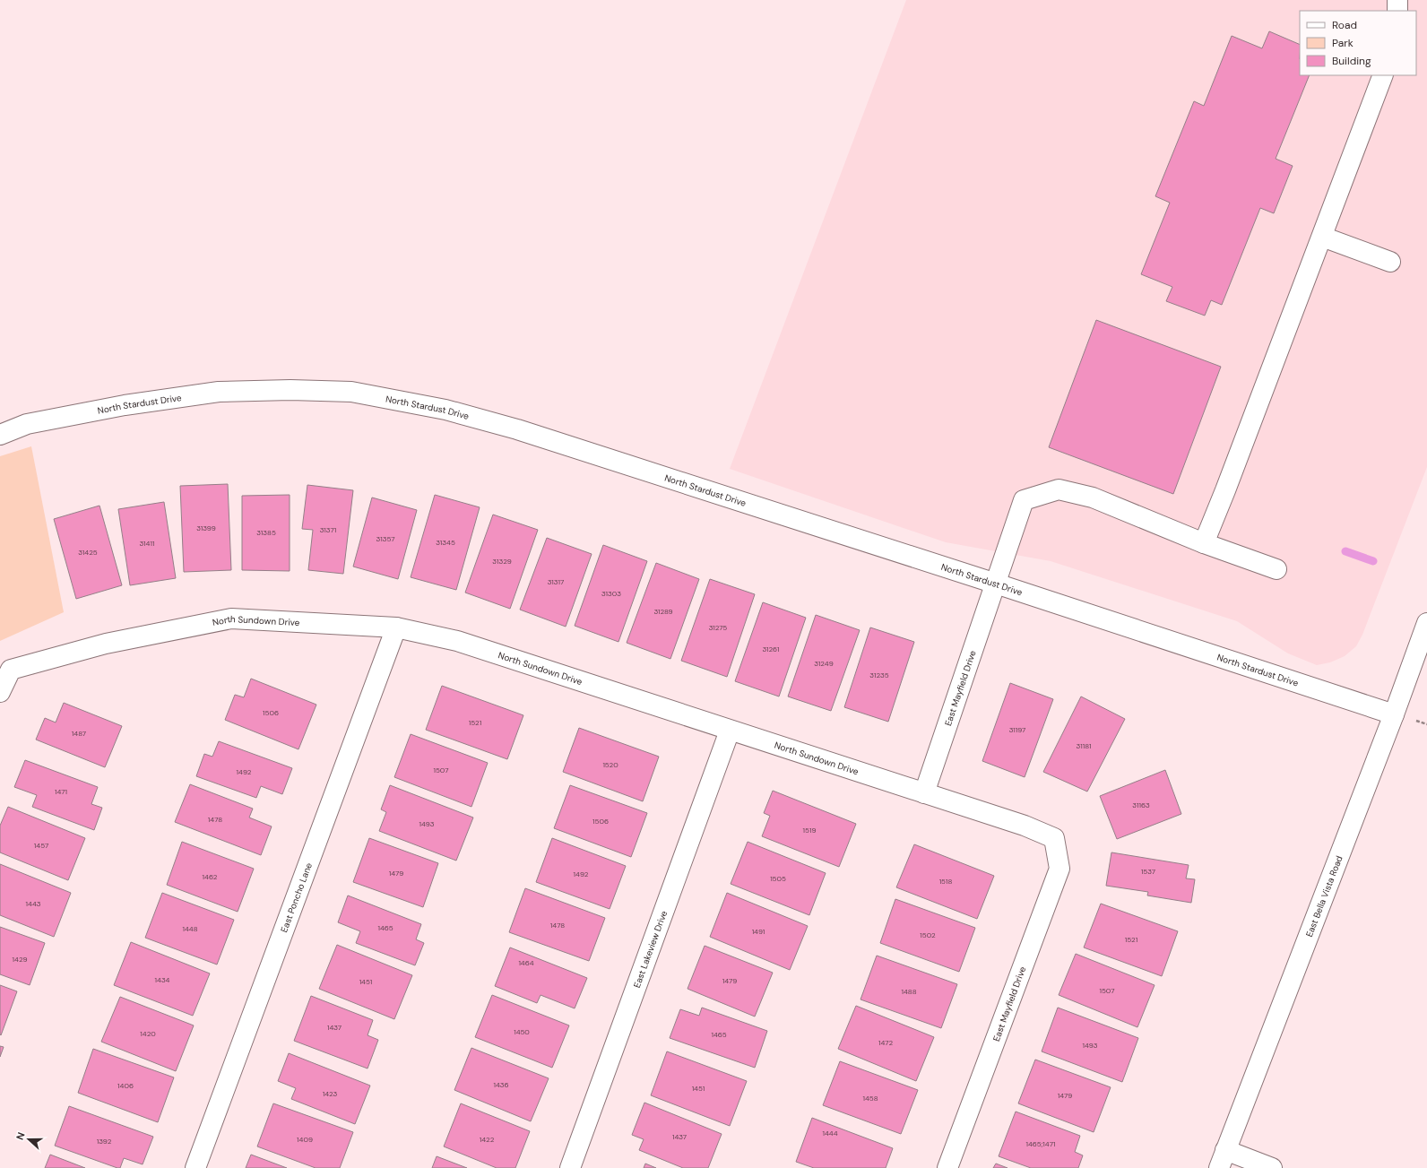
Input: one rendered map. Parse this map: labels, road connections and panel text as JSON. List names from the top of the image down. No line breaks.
{"streets":{"street":["North Stardust Drive","North Sundown Drive","East Mayfield Drive","East Bella Vista Road","East Poncho Lane","East Lakeview Drive"]},"crossings":[["North Stardust Drive","East Mayfield Drive"],["North Stardust Drive","East Bella Vista Road"],["North Sundown Drive","East Mayfield Drive"],["North Sundown Drive","East Poncho Lane"],["North Sundown Drive","East Lakeview Drive"]],"house_numbers":["31399","31371","31385","31357","31345","31411","31425","31329","31317","31303","31289","31275","31261","31249","31235","1506","1521","31197","1487","31181","1520","1507","1492","1471","31163","1478","1506","1493","1519","1457","1537","1479","1492","1462","1505","1518","1443","1478","1465","1448","1491","1502","1521","1429","1464","1434","1479","1451","1507","1488","1437","1450","1420","1465","1472","1493","1436","1406","1451","1423","1479","1458","1444","1437","1409","1422","1392","1465;1471"],"legend":["Road","Park","Building"],"north":"left"}
